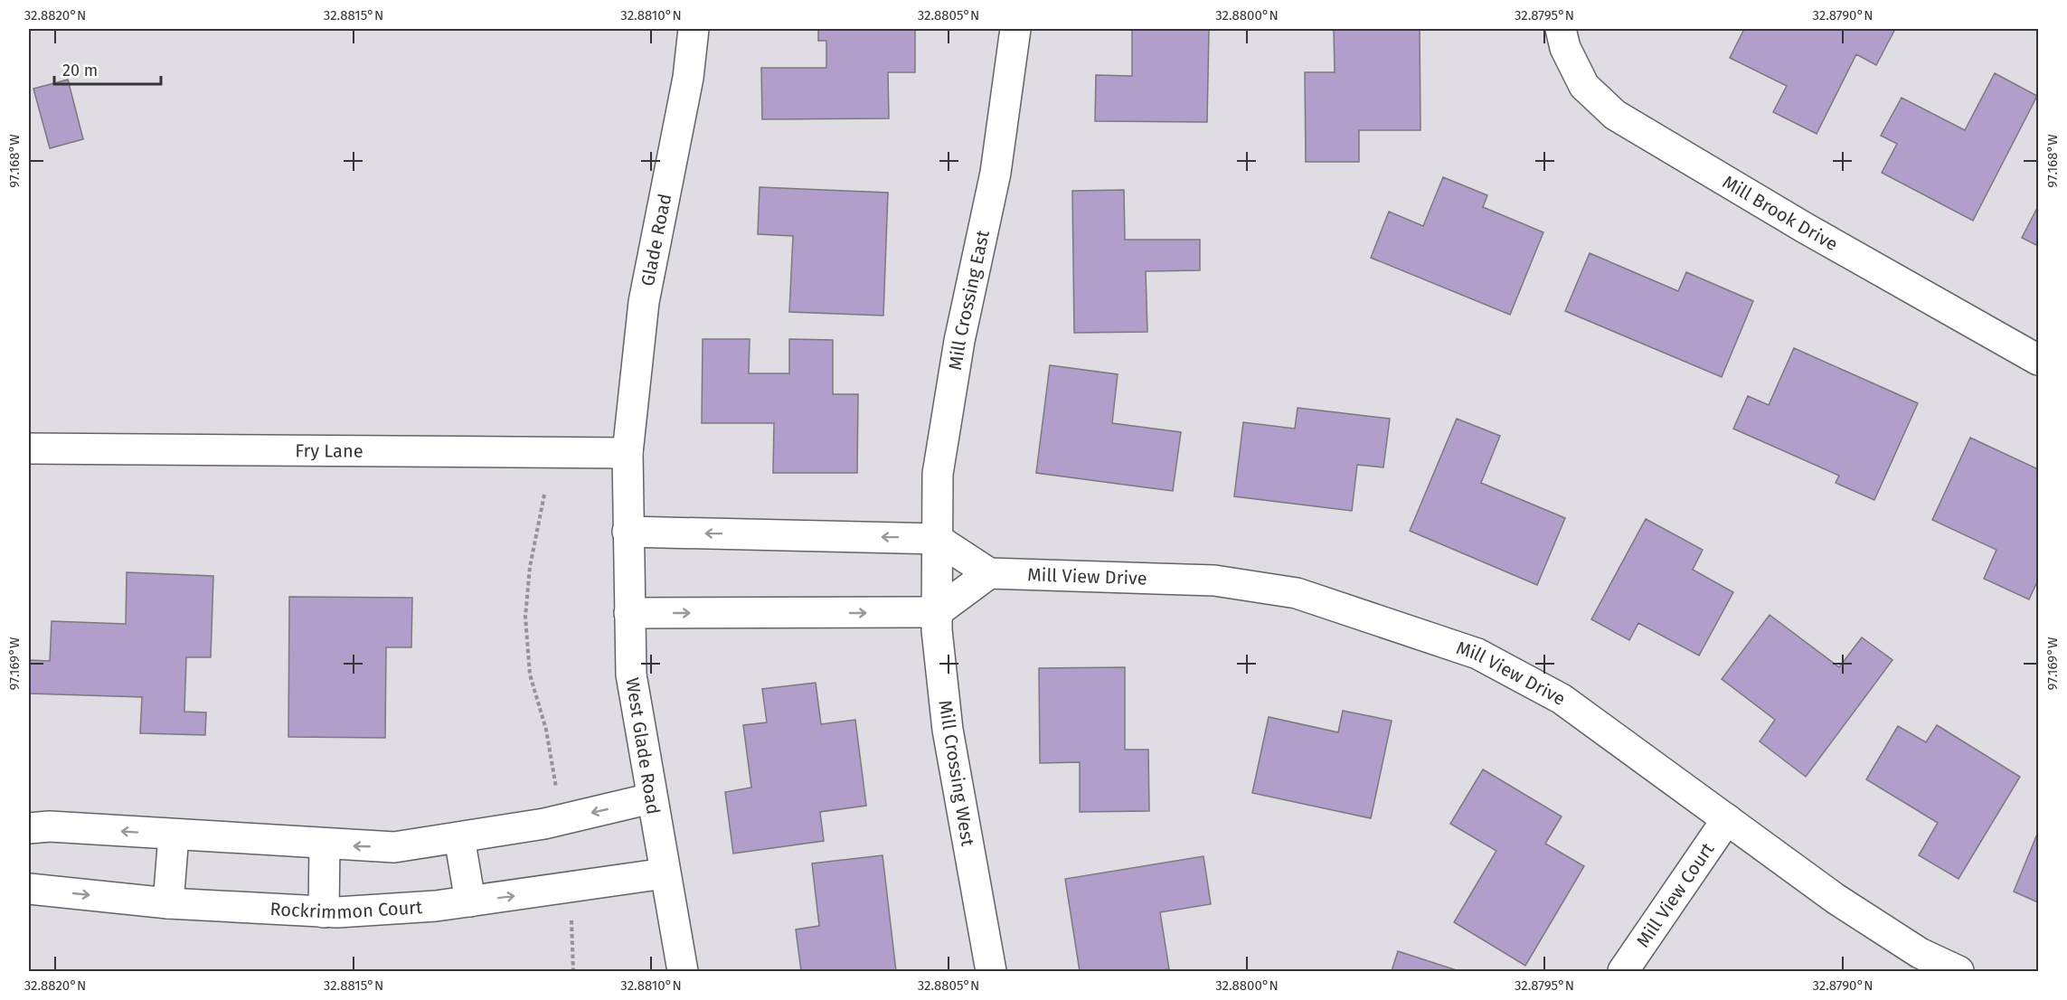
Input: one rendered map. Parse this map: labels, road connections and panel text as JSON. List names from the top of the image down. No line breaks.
{"streets":{"street":["Mill Brook Drive","Glade Road","Mill Crossing East","Fry Lane","Mill View Drive","West Glade Road","Mill Crossing West","Mill View Court","Rockrimmon Court"]},"crossings":[["Glade Road","Fry Lane"],["Glade Road","West Glade Road"],["Mill Crossing East","Mill Crossing West"],["Fry Lane","West Glade Road"],["Mill View Drive","Mill View Court"],["West Glade Road","Rockrimmon Court"]],"scale_bar":"20 m","coordinates":["32.8820°N","32.8815°N","32.8810°N","32.8805°N","32.8800°N","32.8795°N","32.8790°N","97.168°W","97.169°W"]}
